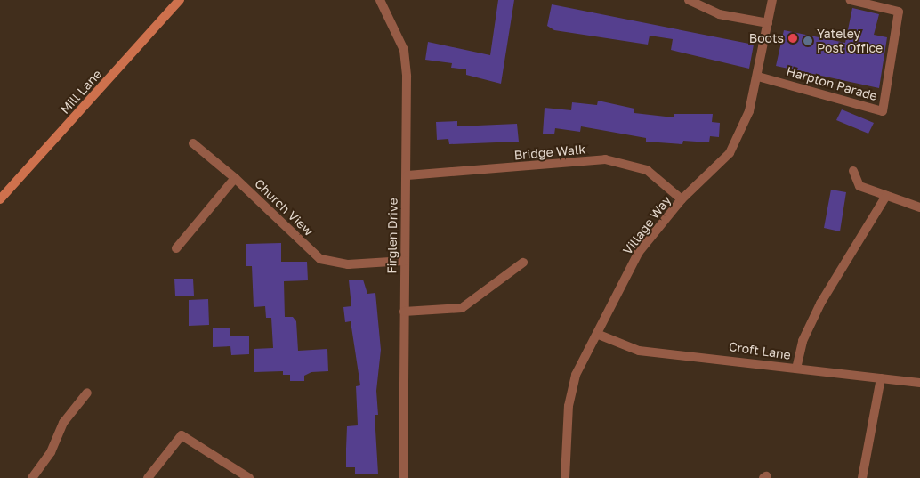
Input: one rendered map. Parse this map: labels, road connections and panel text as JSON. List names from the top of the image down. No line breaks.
{"streets":{"street":["Harpton Parade","Mill Lane","Bridge Walk","Church View","Village Way","Firglen Drive","Croft Lane"]},"crossings":[["Harpton Parade","Village Way"],["Bridge Walk","Village Way"],["Bridge Walk","Firglen Drive"],["Church View","Firglen Drive"],["Village Way","Croft Lane"]],"places":["Boots","Yateley Post Office"]}
